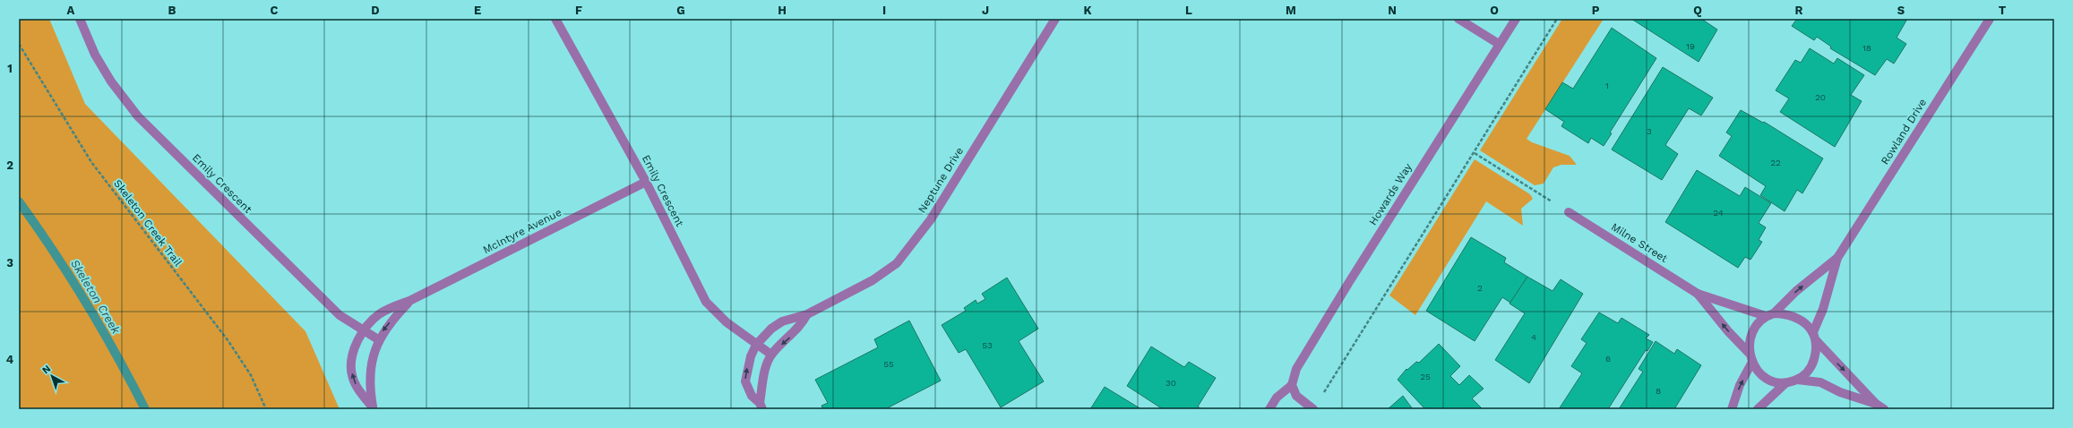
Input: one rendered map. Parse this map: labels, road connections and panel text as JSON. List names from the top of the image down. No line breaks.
{"streets":{"street":["Rowland Drive","Neptune Drive","Emily Crescent","Howards Way","McIntyre Avenue","Milne Street"],"path":["Skeleton Creek Trail"]},"crossings":[["Rowland Drive","Milne Street"],["Neptune Drive","Emily Crescent"],["Emily Crescent","McIntyre Avenue"]],"water":["Skeleton Creek"],"house_numbers":["19","18","1","20","3","22","24","2","4","53","6","55","25","30","8"],"north":"top left","grid":{"columns":["A","B","C","D","E","F","G","H","I","J","K","L","M","N","O","P","Q","R","S","T"],"rows":["1","2","3","4"]}}
